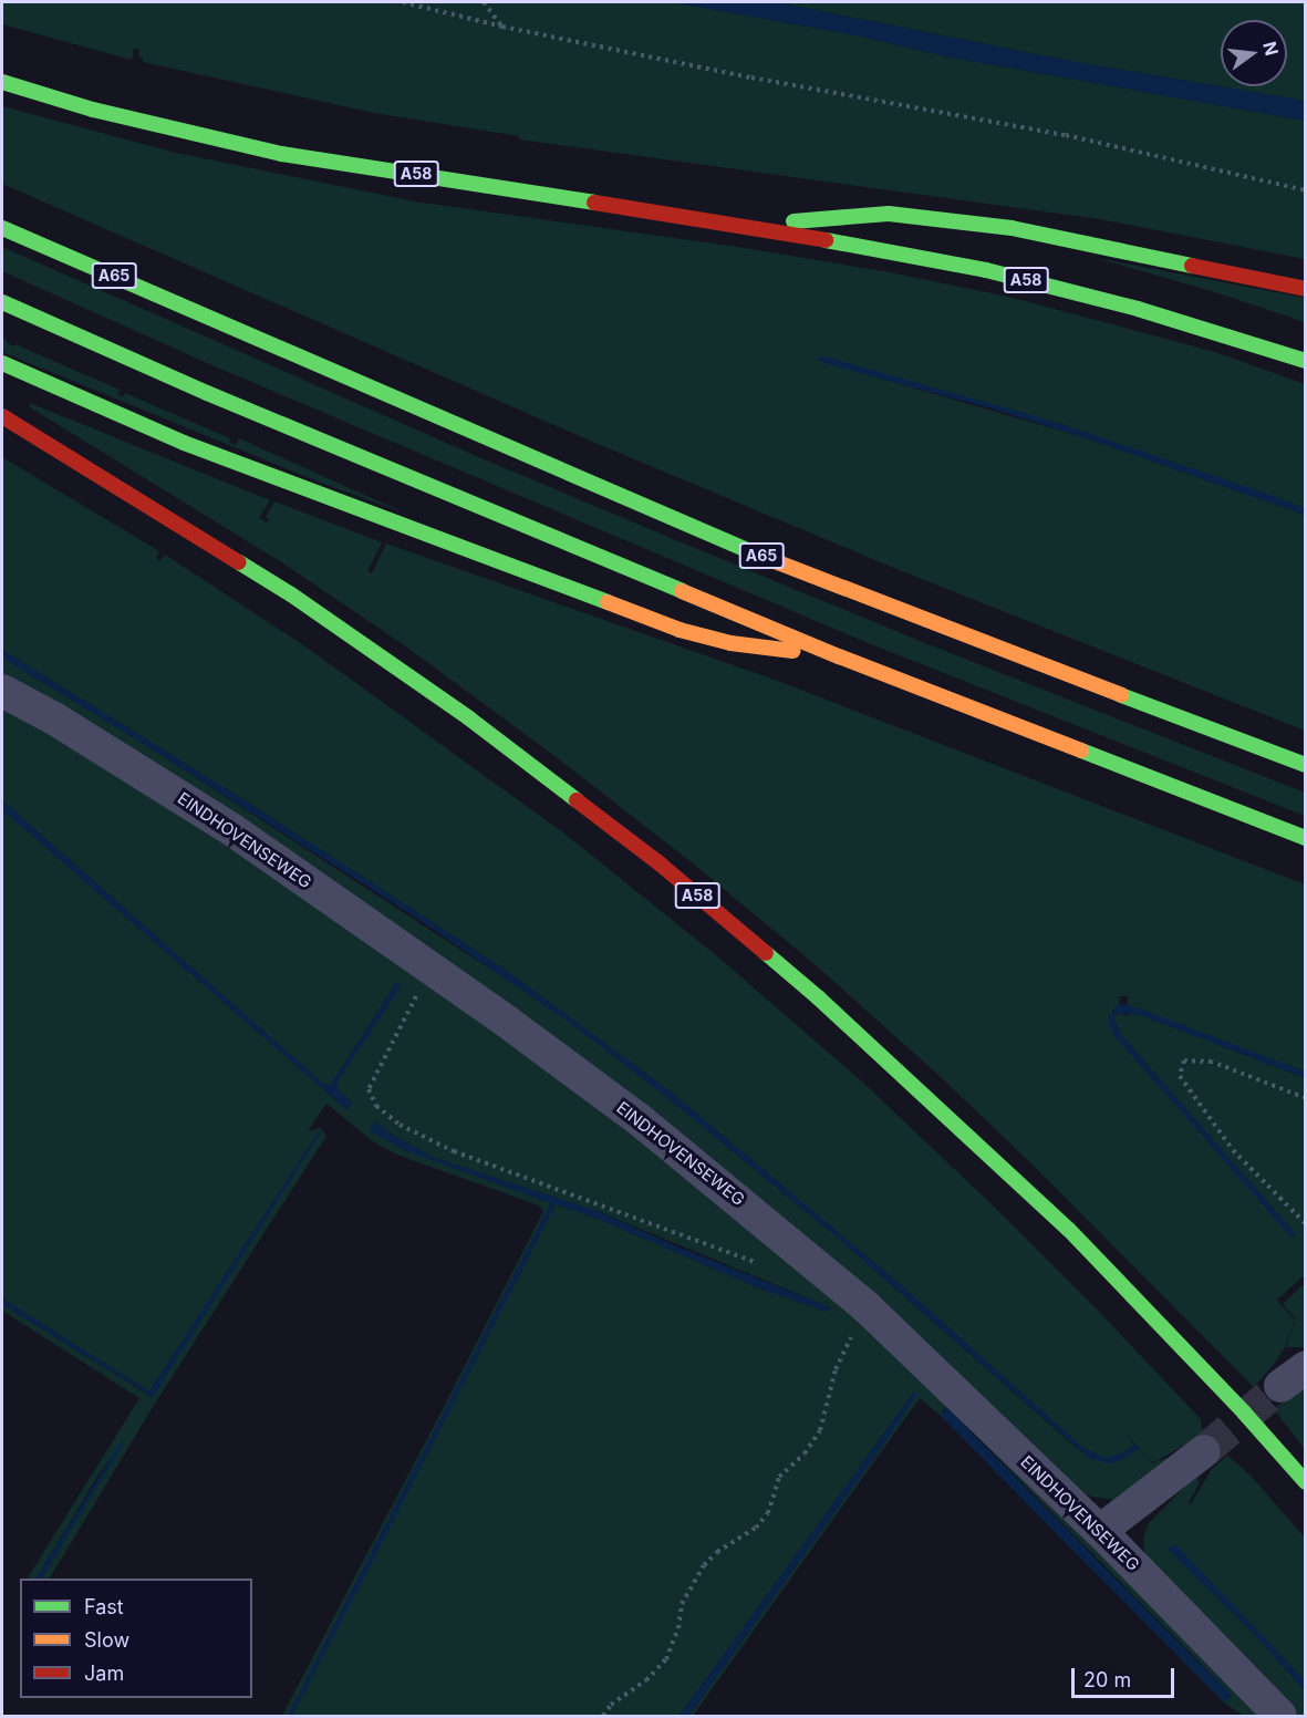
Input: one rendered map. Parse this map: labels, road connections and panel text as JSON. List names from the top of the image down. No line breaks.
{"streets":{"highway":["A58","A65"],"street":["EINDHOVENSEWEG"]},"legend":["Fast","Slow","Jam"],"scale_bar":"20 m","north":"right"}
